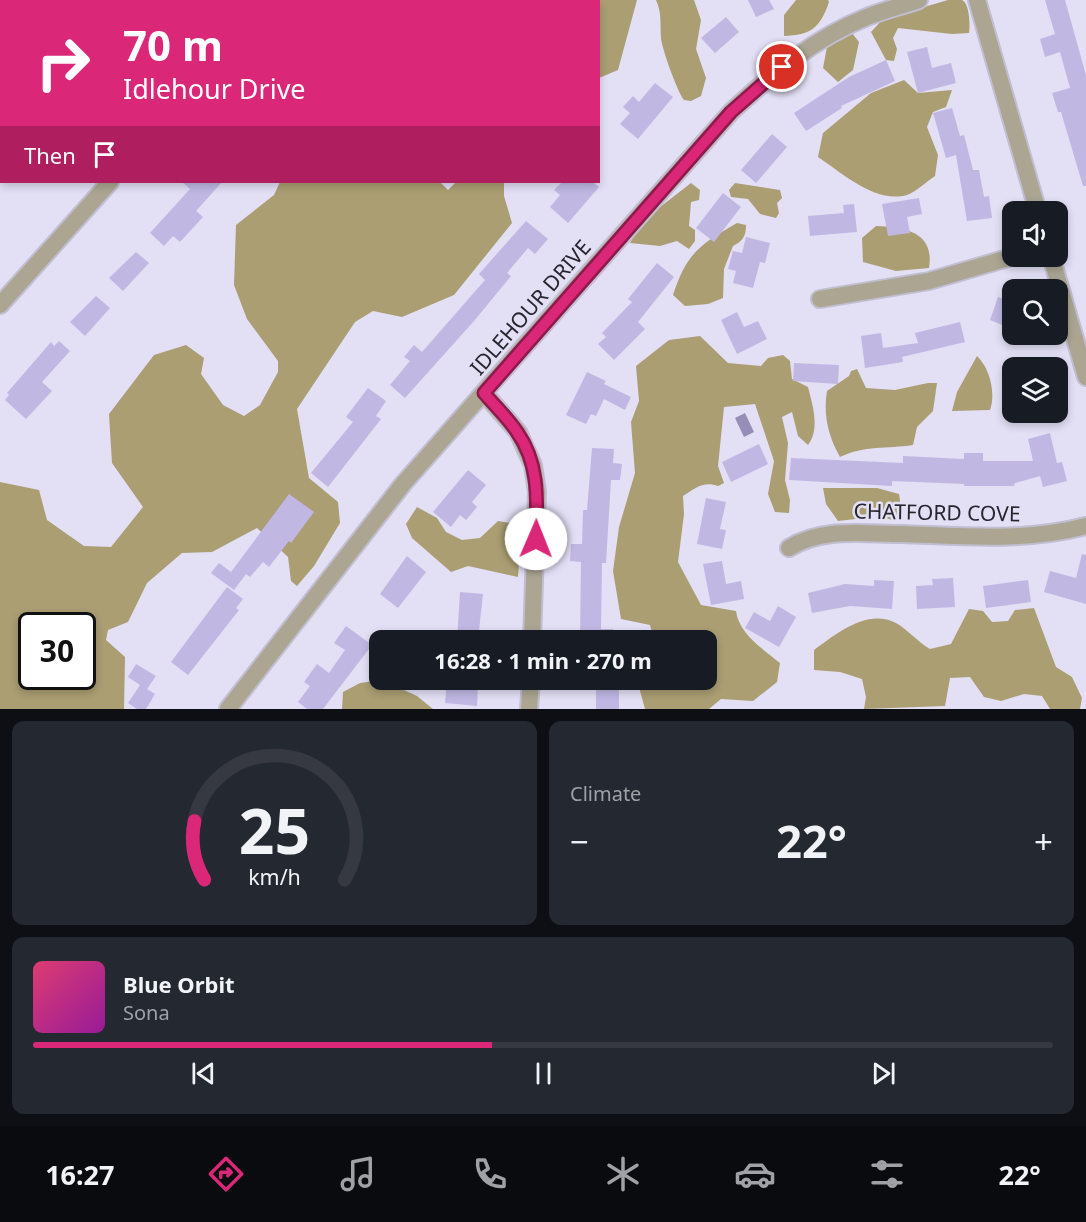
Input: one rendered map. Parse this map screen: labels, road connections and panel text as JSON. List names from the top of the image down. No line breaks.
{"streets":{"street":["IDLEHOUR DRIVE","CHATFORD COVE"]},"page":{"turn":["70 m","Idlehour Drive"],"then":"Then","limit":"30","trip":"16:28 · 1 min · 270 m","tile":"Climate","heat":["−","22°","+"],"song":["Blue Orbit","Sona"],"tabs":["16:27","22°"],"gauge":["25","km/h"]}}
